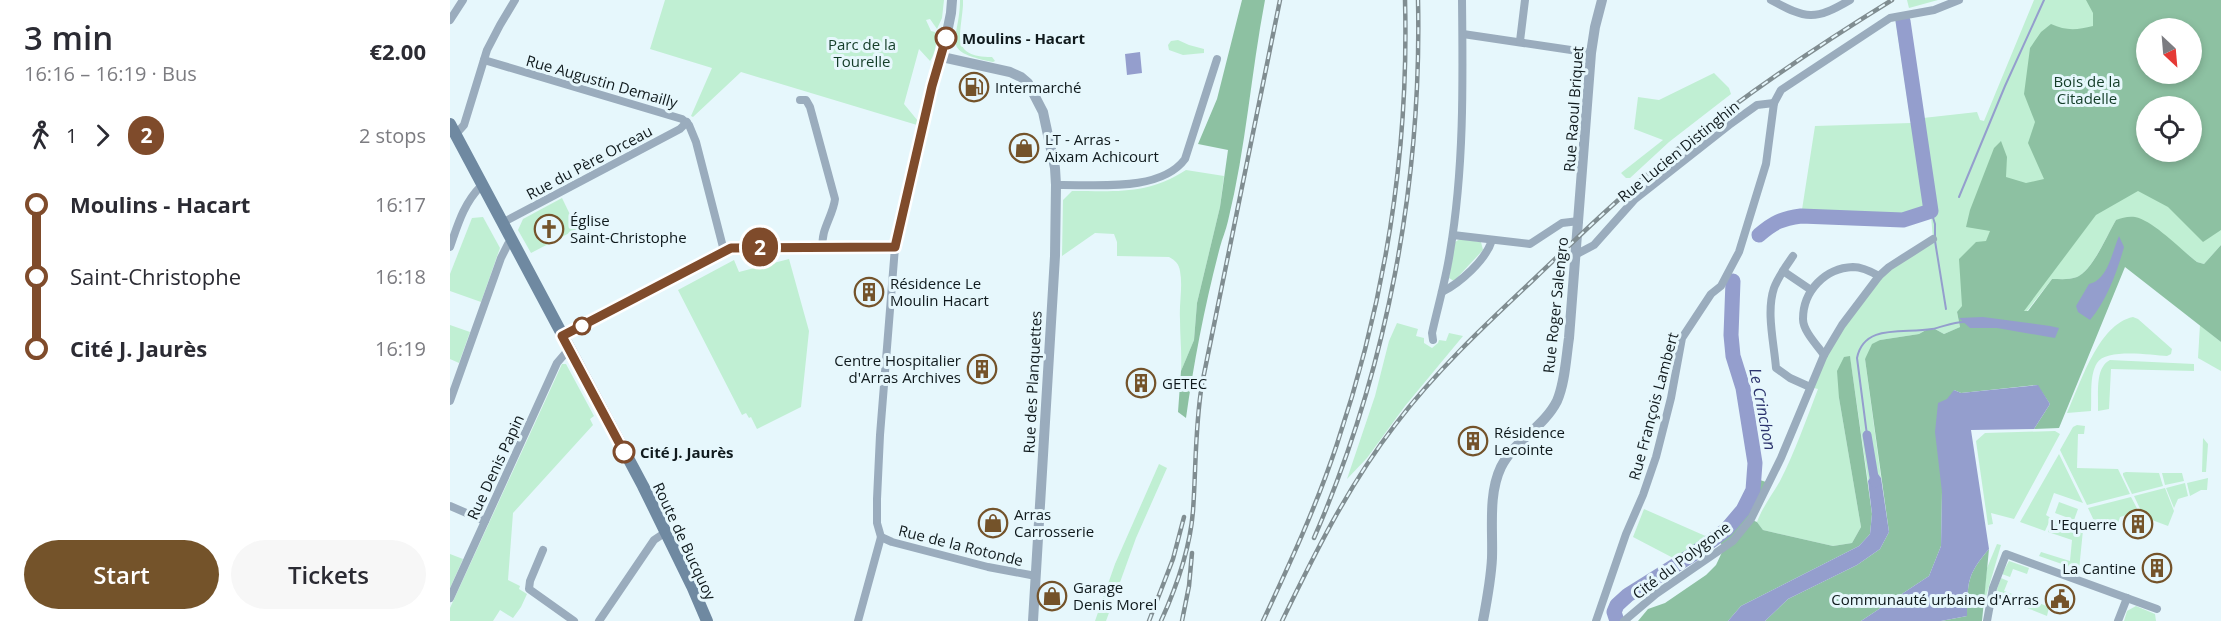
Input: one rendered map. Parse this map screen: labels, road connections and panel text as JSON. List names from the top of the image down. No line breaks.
{"streets":{"main road":["Route de Bucquoy"],"street":["Rue Augustin Demailly","Rue Raoul Briquet","Rue Lucien Distinghin","Rue du Père Orceau","Rue Roger Salengro","Rue des Planquettes","Rue François Lambert","Rue Denis Papin","Rue de la Rotonde","Cité du Polygone"]},"crossings":[["Rue Augustin Demailly","Rue du Père Orceau"],["Rue Raoul Briquet","Rue Roger Salengro"],["Rue Lucien Distinghin","Rue Roger Salengro"],["Rue Lucien Distinghin","Rue François Lambert"],["Rue du Père Orceau","Route de Bucquoy"],["Rue des Planquettes","Rue de la Rotonde"],["Rue Denis Papin","Route de Bucquoy"]],"water":["Le Crinchon"],"parks":["Parc de la Tourelle","Bois de la Citadelle"],"places":{"other":["Moulins - Hacart","Cité J. Jaurès"],"fuel station":["Intermarché"],"shop":["LT - Arras - Aixam Achicourt","Arras Carrosserie","Garage Denis Morel"],"church":["Église Saint-Christophe"],"building":["Résidence Le Moulin Hacart","Centre Hospitalier d'Arras Archives","GETEC","Résidence Lecointe","L'Equerre","La Cantine"],"public building":["Communauté urbaine d'Arras"]},"lines":["bus line 2"],"north":"bottom right","page":{"heading":["3 min","16:16 – 16:19 · Bus","€2.00"],"on_map":"2","legs":["1","2","2 stops"],"list":[{"name":"Moulins - Hacart","value":"16:17"},{"name":"Saint-Christophe","value":"16:18"},{"name":"Cité J. Jaurès","value":"16:19"}],"buttons":["Start","Tickets"]}}
